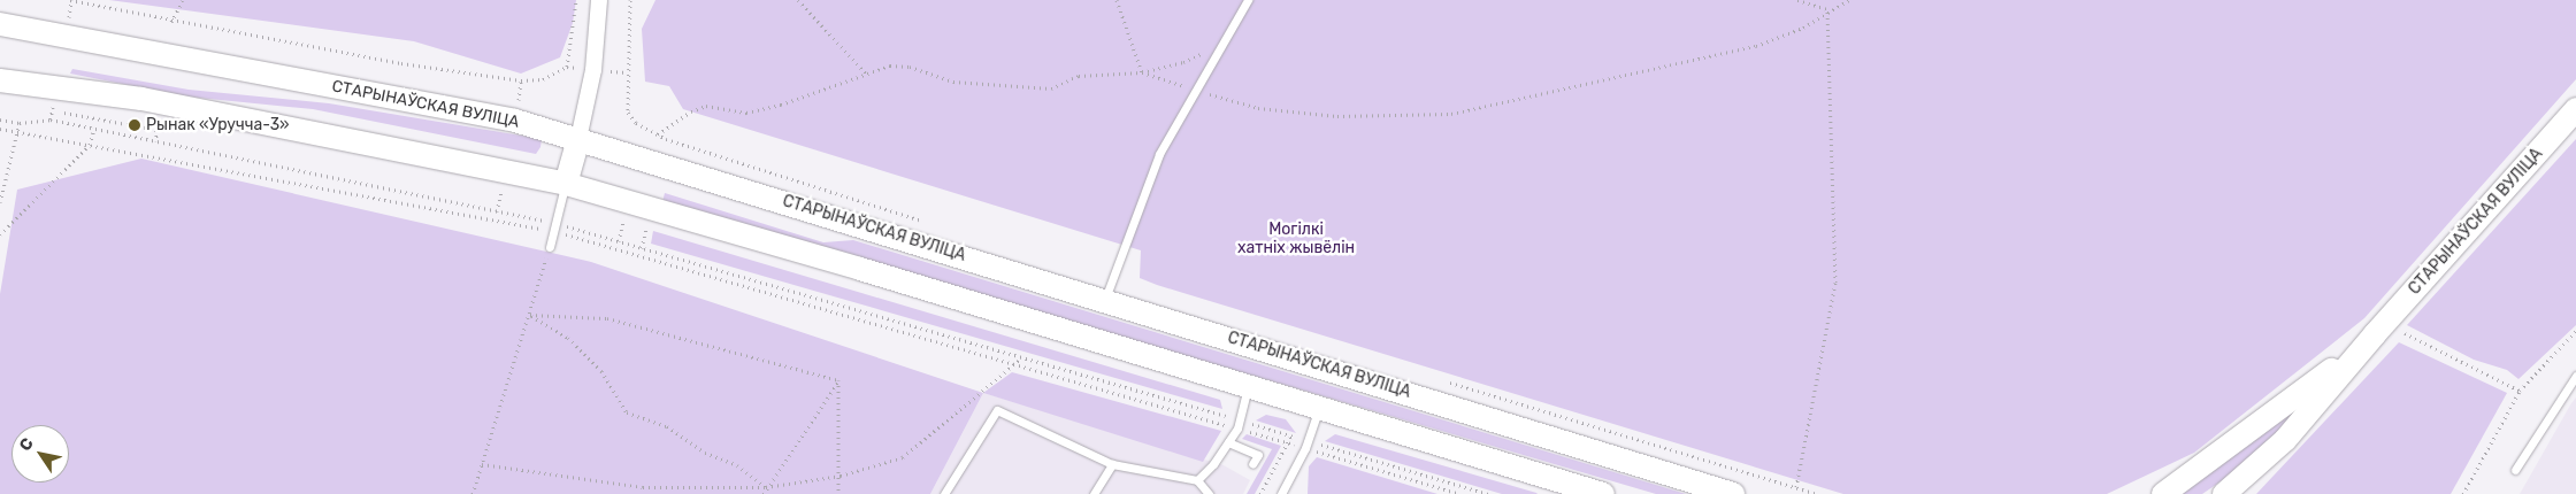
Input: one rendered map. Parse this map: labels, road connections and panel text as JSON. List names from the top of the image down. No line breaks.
{"streets":{"main road":["СТАРЫНАЎСКАЯ ВУЛІЦА"]},"parks":["Могілкі хатніх жывёлін"],"places":["Рынак «Уручча-3»"],"north":"top left"}
